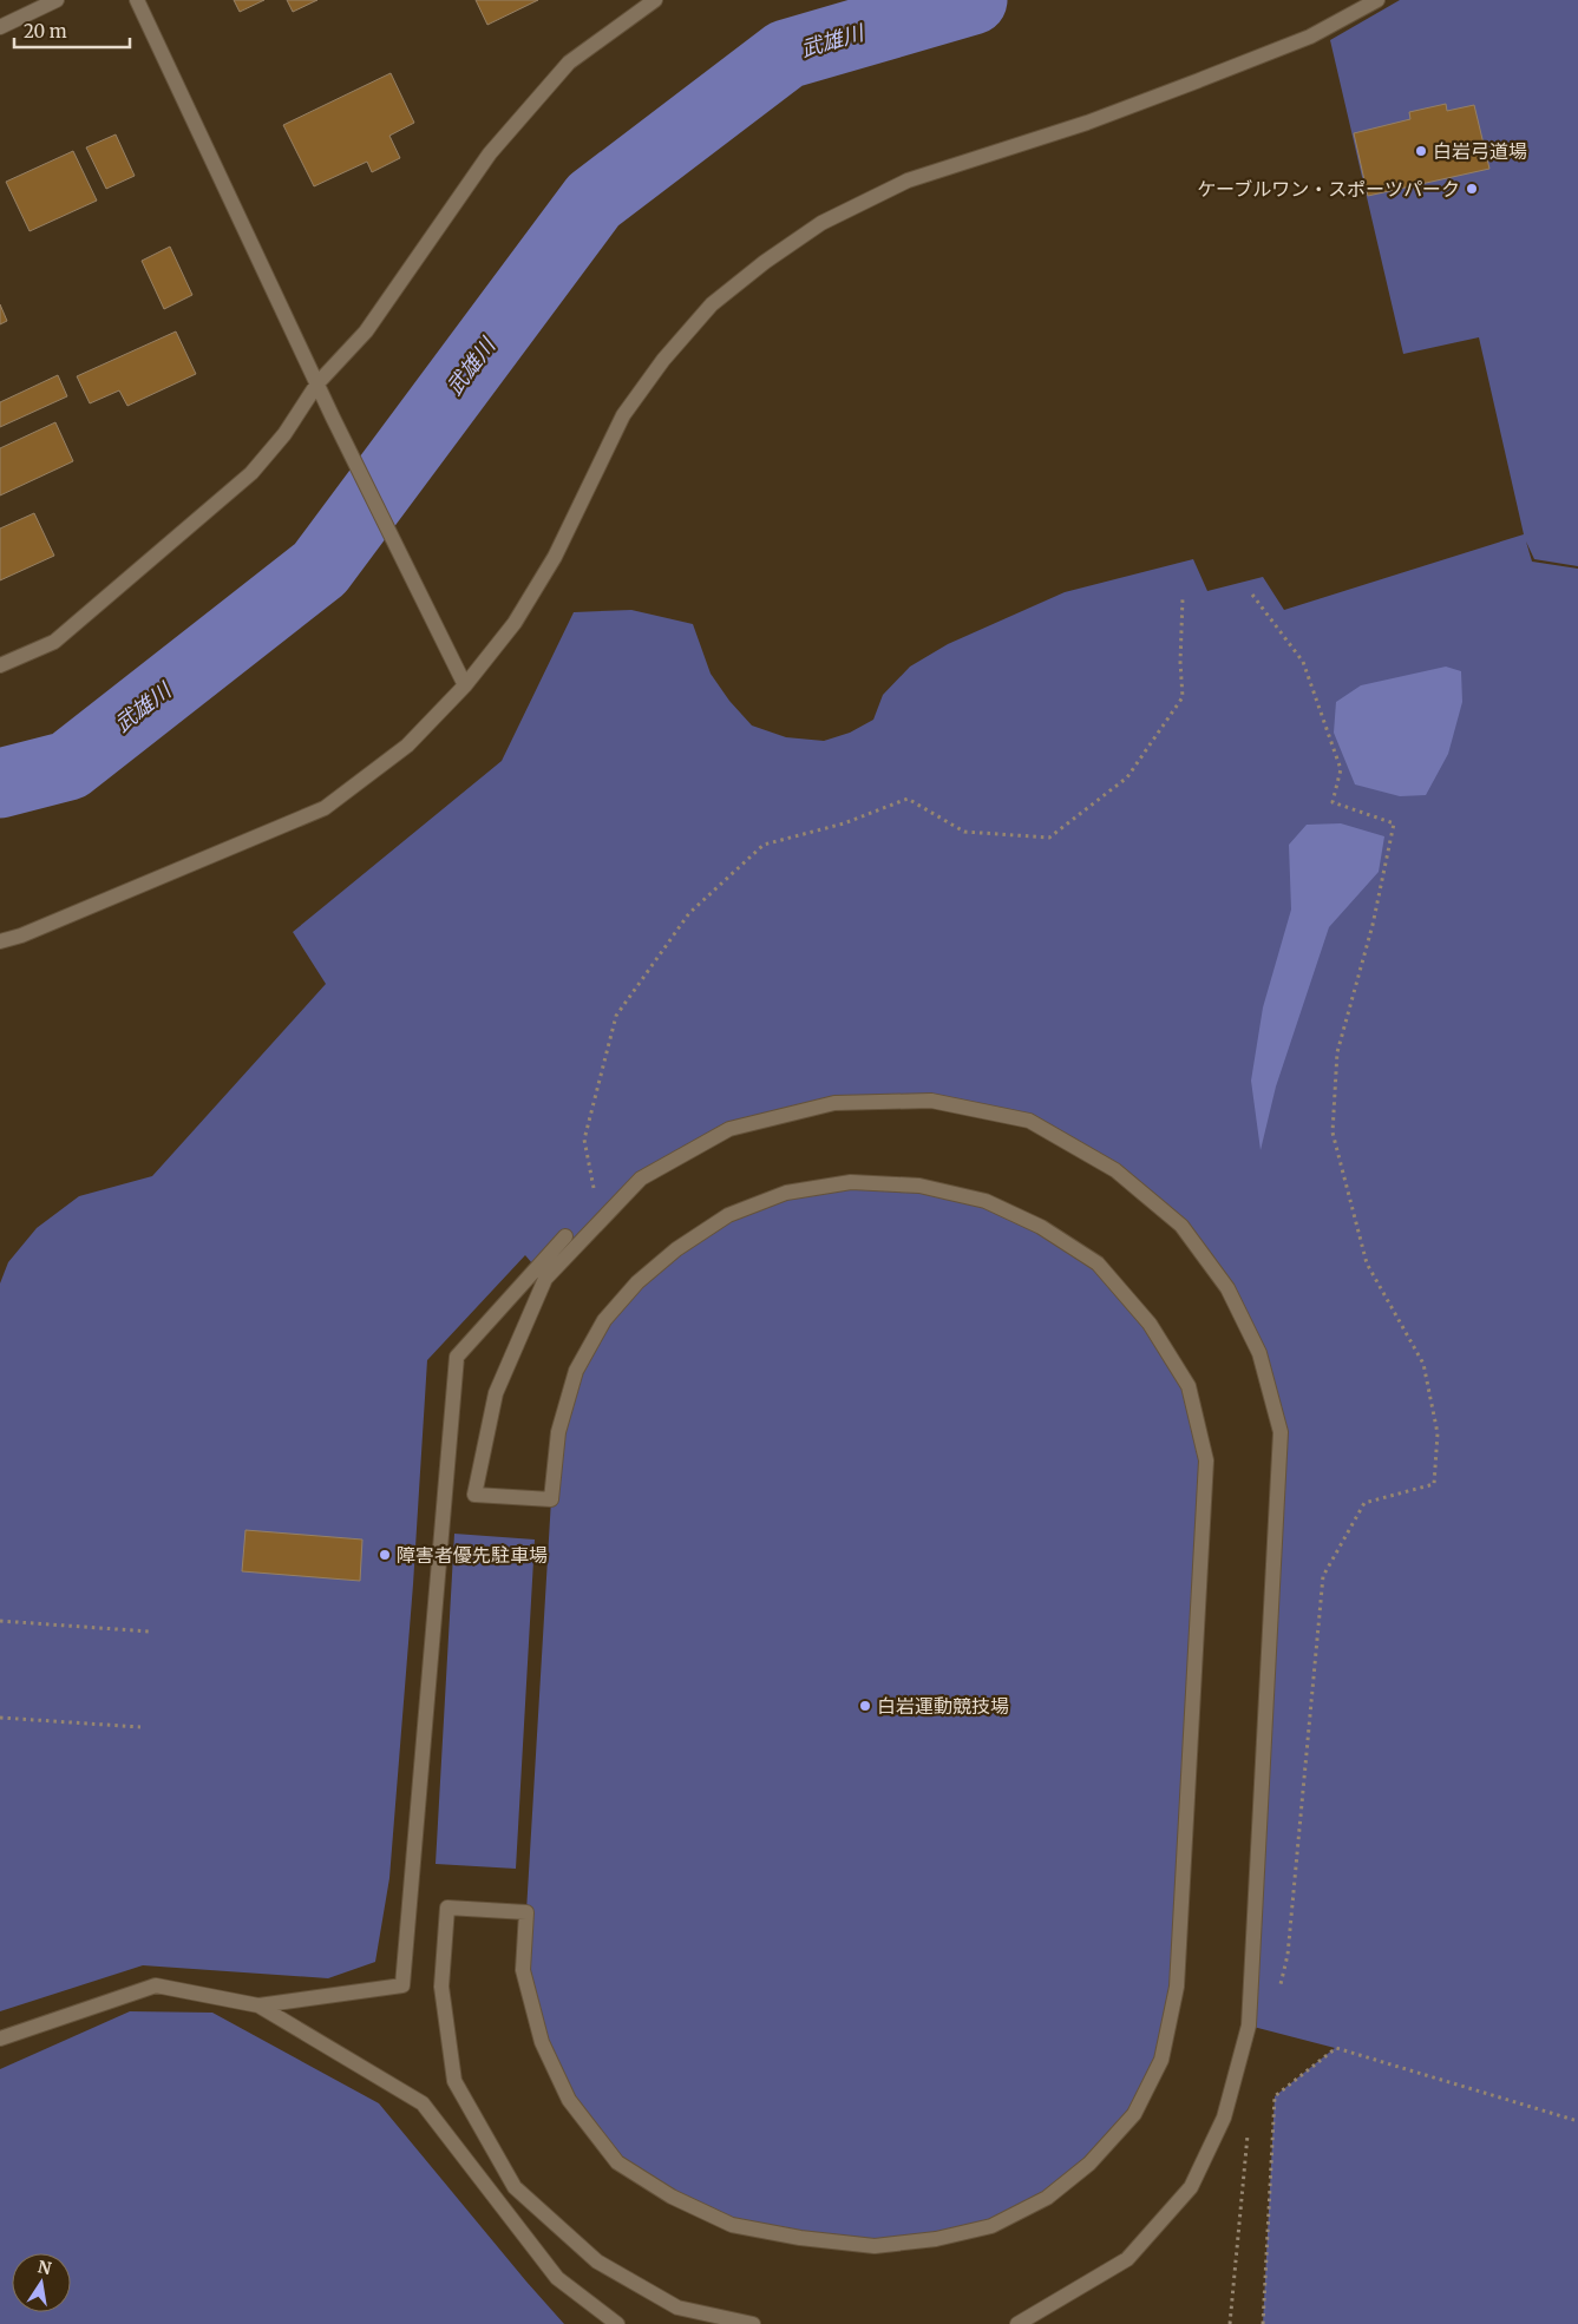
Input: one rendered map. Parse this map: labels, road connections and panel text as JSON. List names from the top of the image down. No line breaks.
{"water":["武雄川"],"places":["白岩弓道場","ケーブルワン・スポーツパーク","障害者優先駐車場","白岩運動競技場"],"scale_bar":"20 m","north":"top"}
